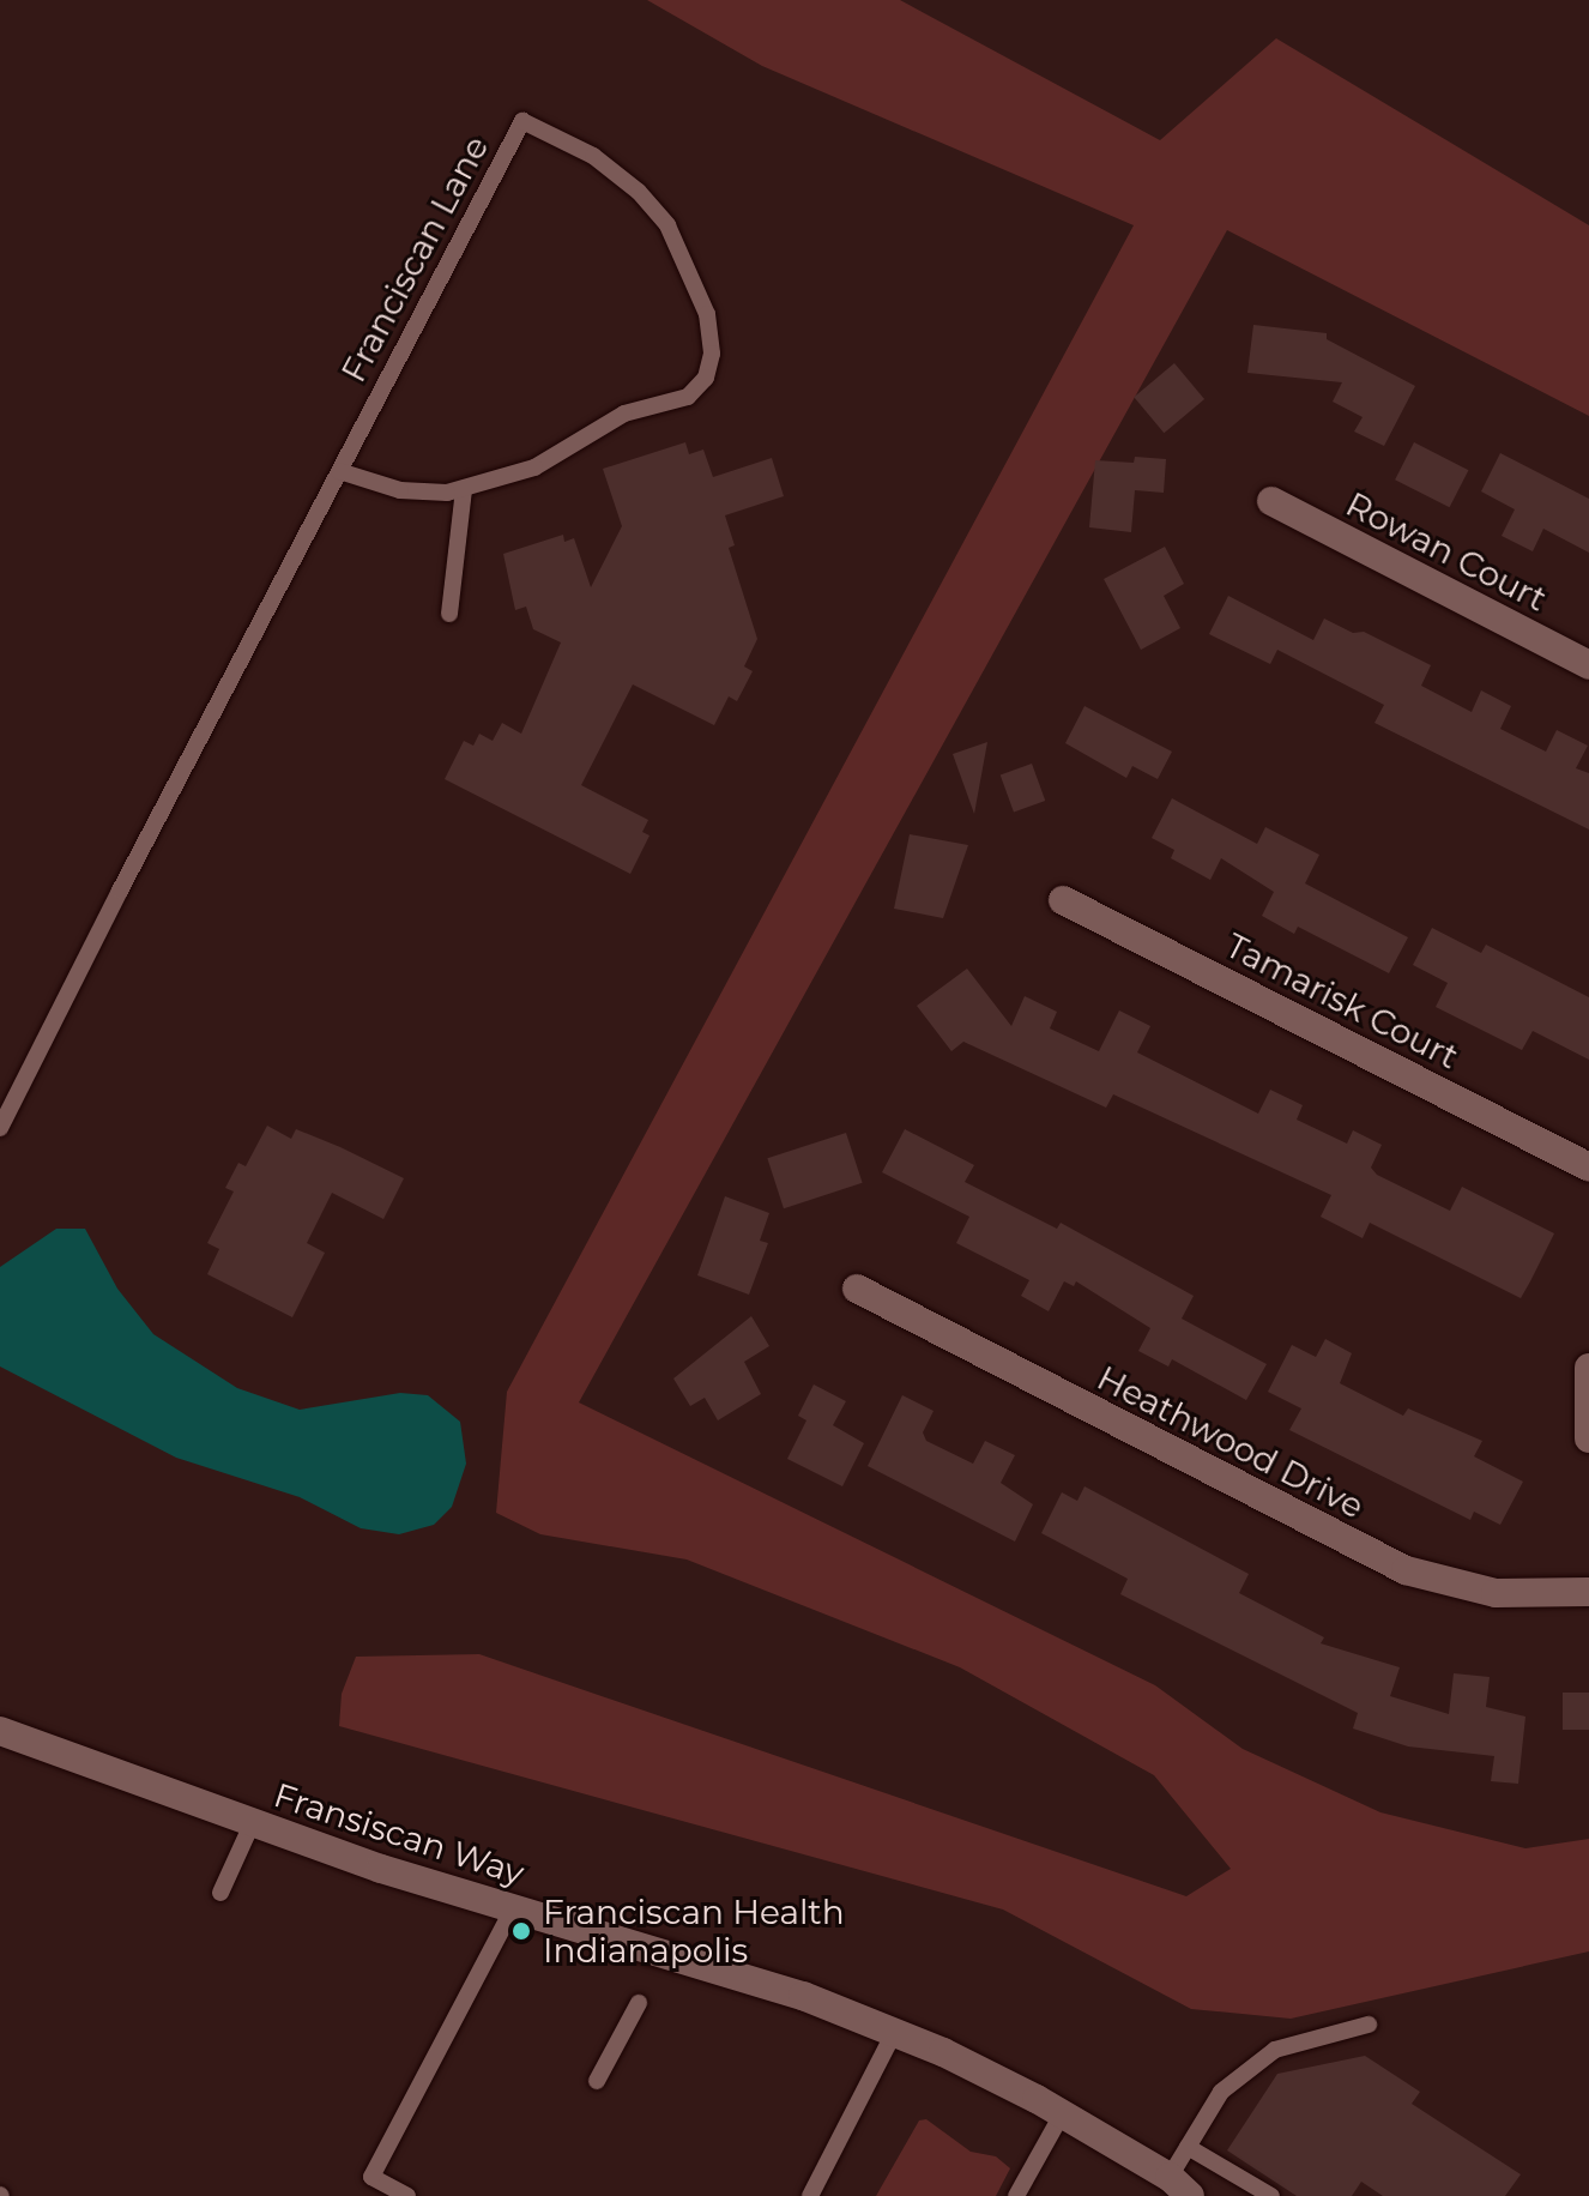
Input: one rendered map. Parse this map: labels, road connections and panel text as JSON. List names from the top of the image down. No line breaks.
{"streets":{"street":["Rowan Court","Tamarisk Court","Heathwood Drive","Fransiscan Way"],"lane":["Franciscan Lane"]},"places":["Franciscan Health Indianapolis"]}
